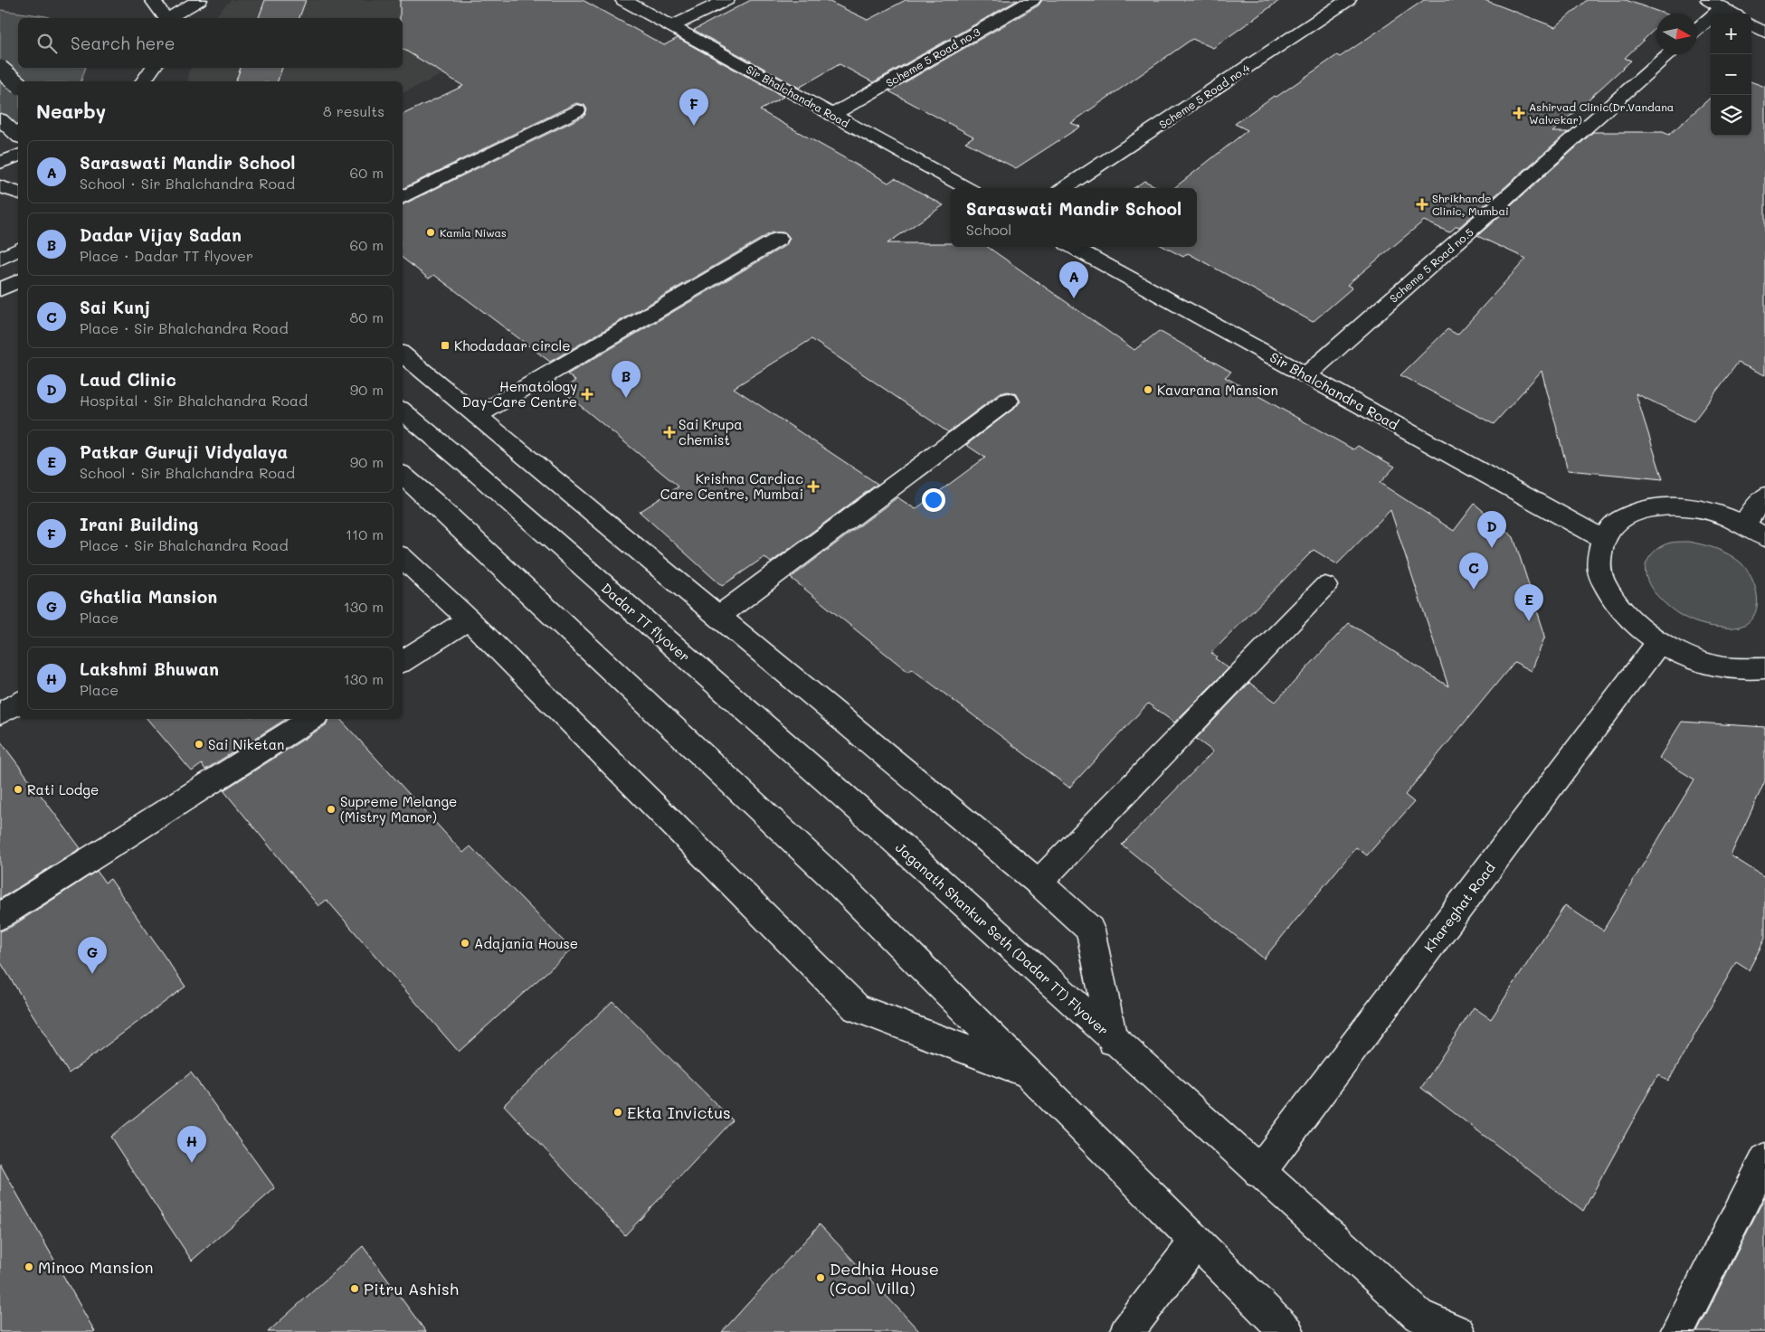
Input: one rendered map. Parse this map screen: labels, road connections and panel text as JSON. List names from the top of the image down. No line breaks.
{"streets":{"main road":["Scheme 5 Road no.3","Sir Bhalchandra Road","Scheme 5 Road no.4","Scheme 5 Road no.5","Dadar TT flyover","Khareghat Road","Jaganath Shankur Seth (Dadar TT) Flyover"]},"crossings":[["Scheme 5 Road no.3","Sir Bhalchandra Road"],["Sir Bhalchandra Road","Scheme 5 Road no.5"],["Dadar TT flyover","Jaganath Shankur Seth (Dadar TT) Flyover"],["Khareghat Road","Jaganath Shankur Seth (Dadar TT) Flyover"]],"places":{"health":["Ashirvad Clinic(Dr.Vandana Walvekar)","Shrikhande Clinic, Mumbai","Hematology Day-Care Centre","Sai Krupa chemist","Krishna Cardiac Care Centre, Mumbai"],"other":["Kamla Niwas","Kavarana Mansion","Sai Niketan","Rati Lodge","Supreme Melange (Mistry Manor)","Adajania House","Ekta Invictus","Minoo Mansion","Dedhia House (Gool Villa)","Pitru Ashish"],"transit":["Khodadaar circle"]},"north":"right","page":{"map_buttons":["+","−"],"search":"Search here","heading":["Nearby","8 results"],"pins":["F","A","B","D","C","E","G","H"],"list":[{"mark":"A","name":"Saraswati Mandir School","note":"School · Sir Bhalchandra Road","value":"60 m"},{"mark":"B","name":"Dadar Vijay Sadan","note":"Place · Dadar TT flyover","value":"60 m"},{"mark":"C","name":"Sai Kunj","note":"Place · Sir Bhalchandra Road","value":"80 m"},{"mark":"D","name":"Laud Clinic","note":"Hospital · Sir Bhalchandra Road","value":"90 m"},{"mark":"E","name":"Patkar Guruji Vidyalaya","note":"School · Sir Bhalchandra Road","value":"90 m"},{"mark":"F","name":"Irani Building","note":"Place · Sir Bhalchandra Road","value":"110 m"},{"mark":"G","name":"Ghatlia Mansion","note":"Place","value":"130 m"},{"mark":"H","name":"Lakshmi Bhuwan","note":"Place","value":"130 m"}],"popup":["Saraswati Mandir School","School"]}}
